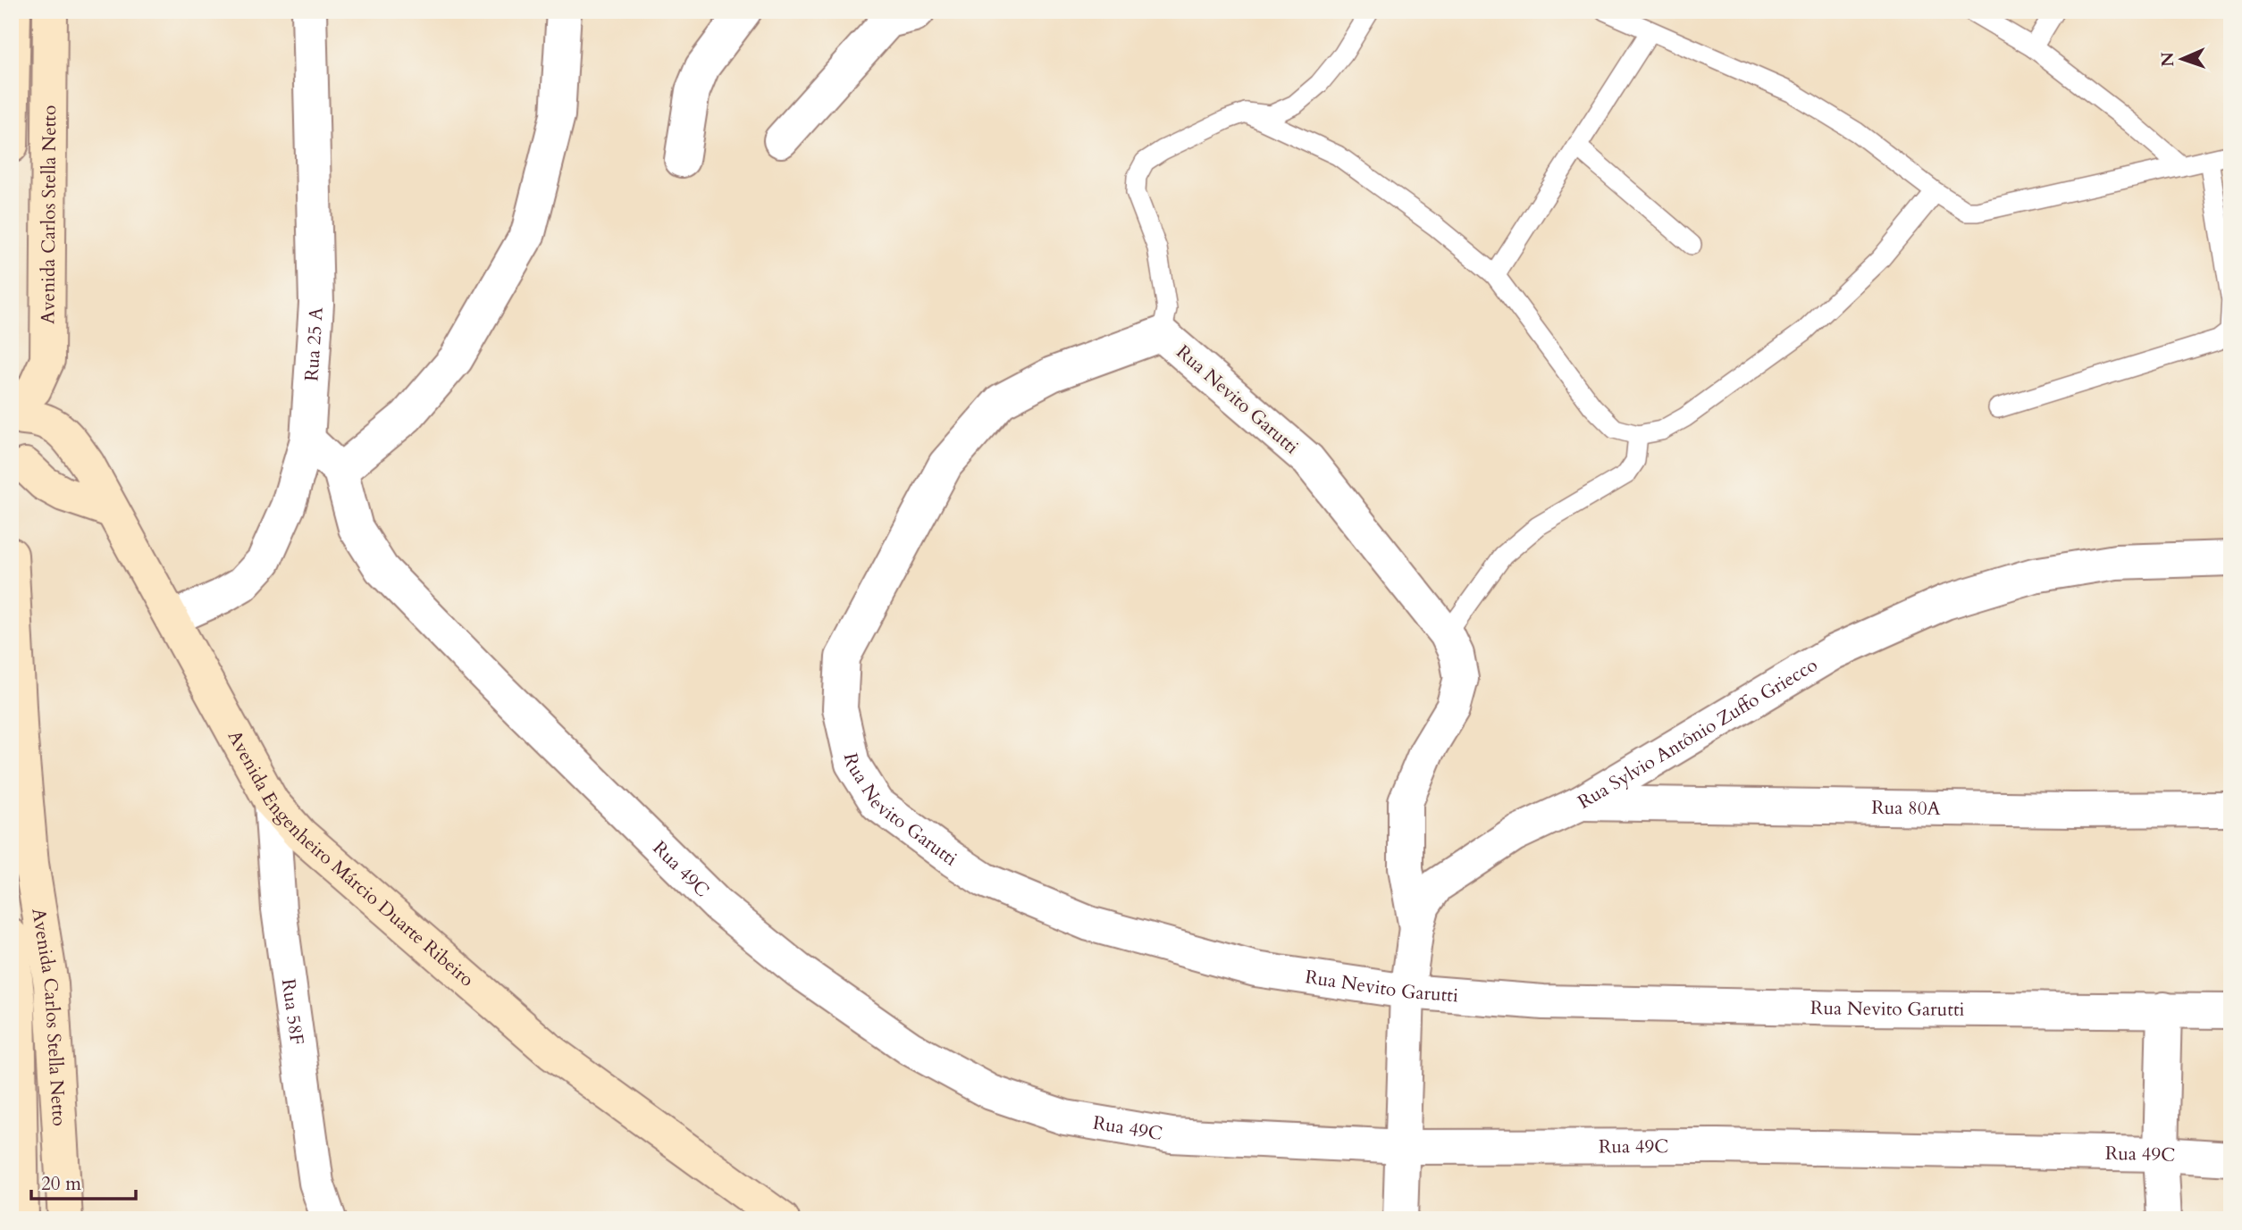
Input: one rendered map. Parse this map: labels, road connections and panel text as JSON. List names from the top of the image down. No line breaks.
{"streets":{"street":["Avenida Carlos Stella Netto","Rua 25 A","Rua Nevito Garutti","Rua Sylvio Antônio Zuffo Griecco","Rua 80A","Avenida Engenheiro Márcio Duarte Ribeiro","Rua 49C","Rua 58F"]},"crossings":[["Avenida Carlos Stella Netto","Avenida Engenheiro Márcio Duarte Ribeiro"],["Rua 25 A","Avenida Engenheiro Márcio Duarte Ribeiro"],["Rua Nevito Garutti","Rua Sylvio Antônio Zuffo Griecco"],["Rua Sylvio Antônio Zuffo Griecco","Rua 80A"],["Rua Sylvio Antônio Zuffo Griecco","Rua 49C"],["Avenida Engenheiro Márcio Duarte Ribeiro","Rua 58F"]],"scale_bar":"20 m","north":"left"}
